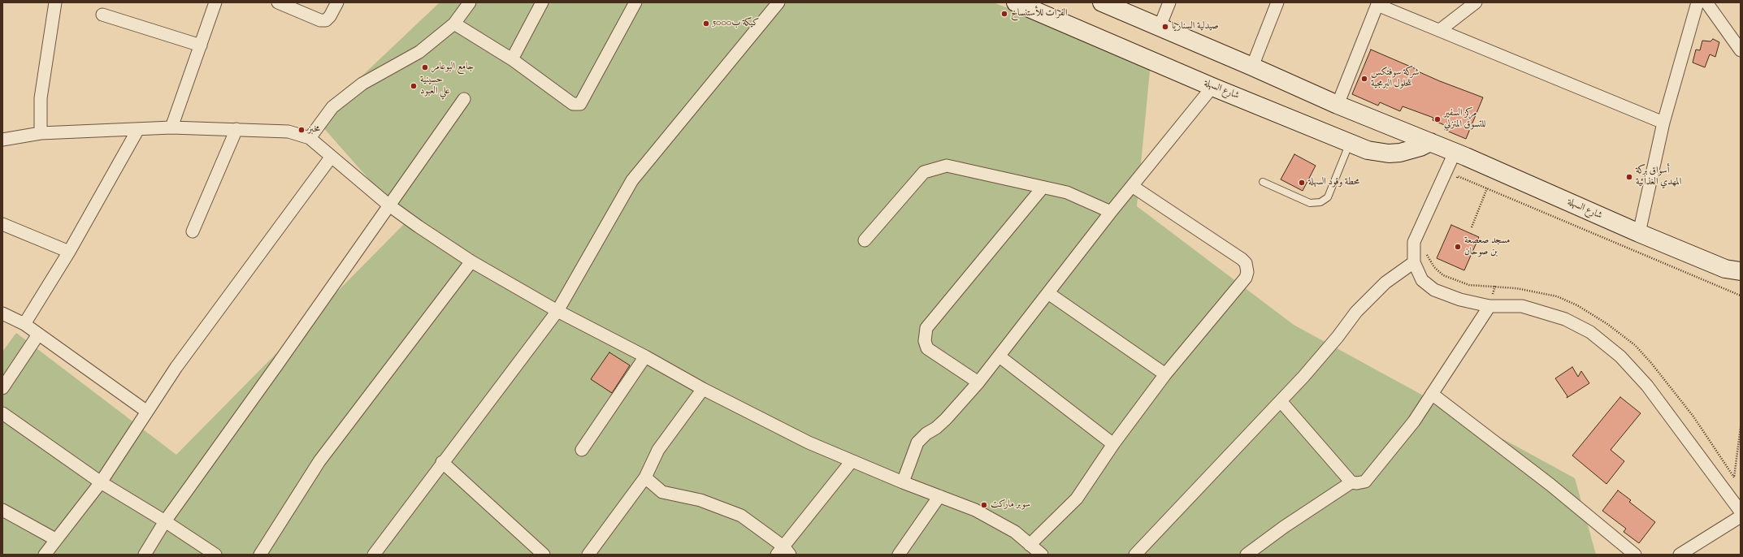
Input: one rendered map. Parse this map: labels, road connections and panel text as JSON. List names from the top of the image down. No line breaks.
{"streets":{"main road":["شارع السهلة"]},"places":["الفرات للأستنساخ","كيكة ب5000","صيدلية السناريا","جامع البوعامر","شركة سوفتكس للحلول البرمجية","حسينية علي العبود","مركز السفير للتسوق المنزلي","مخبز","أسواق بركة المهدي الغذائية","محطة وقود السهلة","مسجد صعصعة بن صوحان","سوبر ماركت"]}
